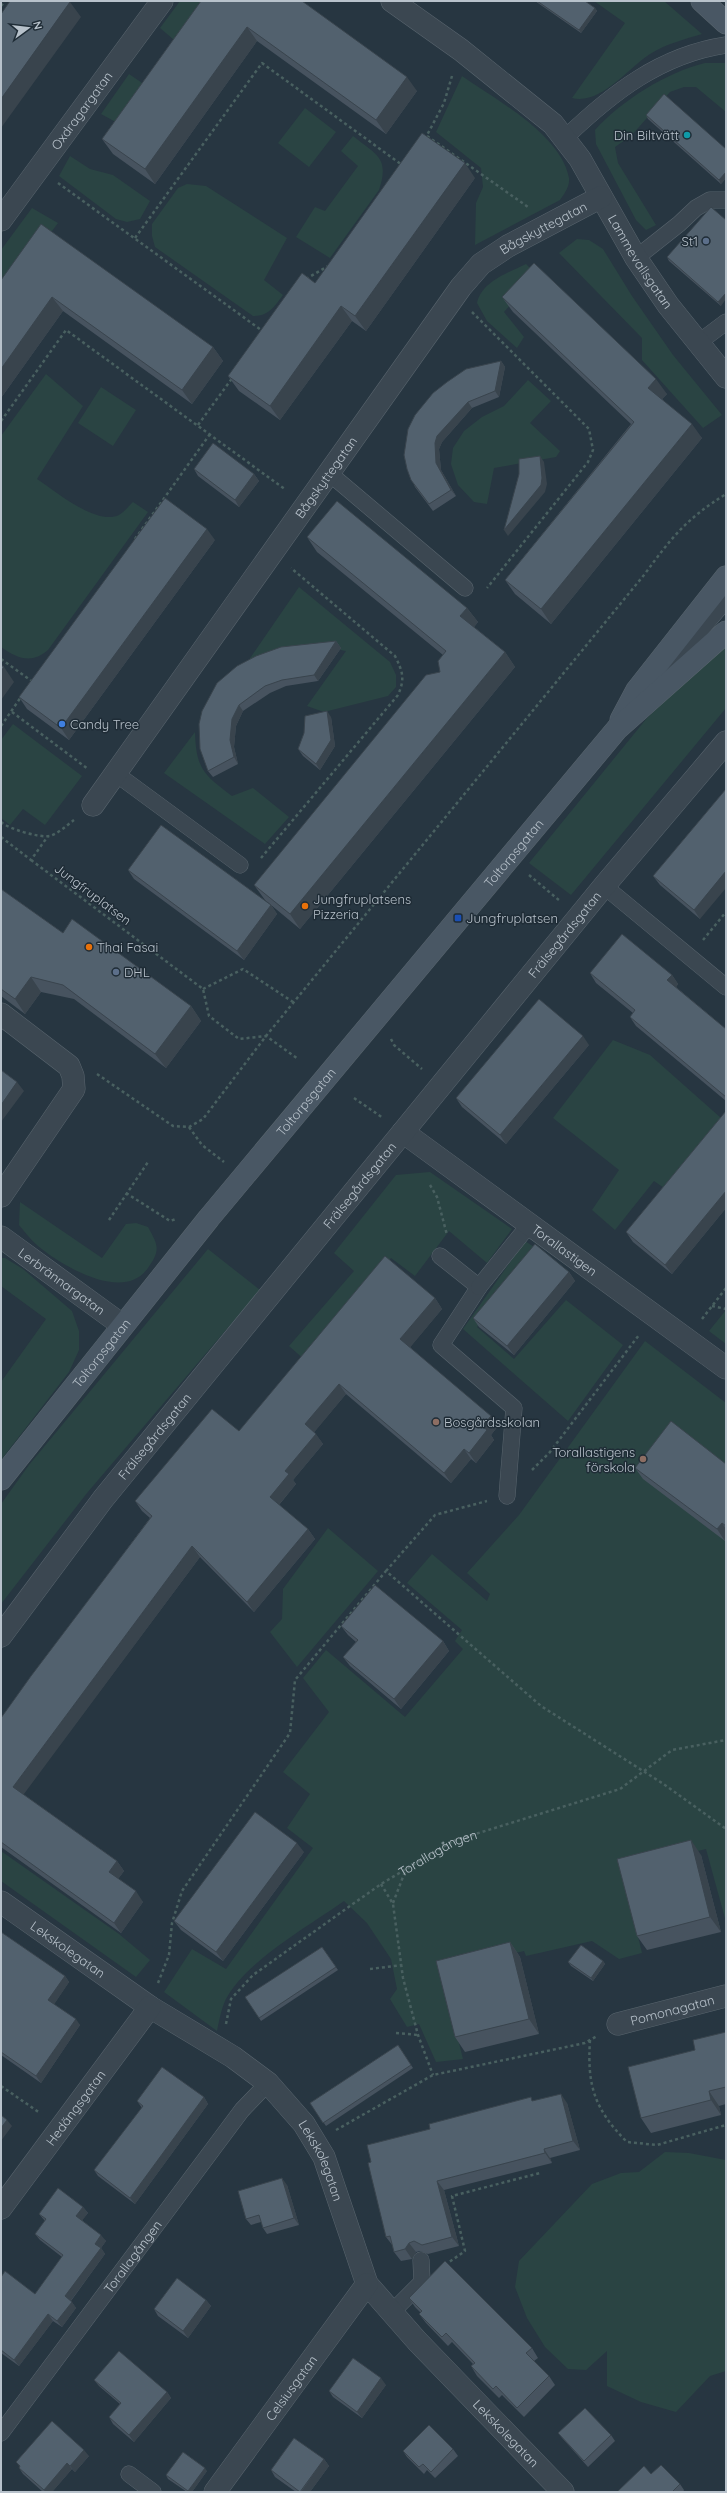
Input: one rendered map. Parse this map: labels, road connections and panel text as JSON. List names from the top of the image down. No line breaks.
{"streets":{"street":["Oxdragargatan","Bågskyttegatan","Lammevallsgatan","Toltorpsgatan","Frälsegårdsgatan","Torallastigen","Lerbrännargatan","Lekskolegatan","Pomonagatan","Hedängsgatan","Celsiusgatan"],"lane":["Torallagången"],"path":["Jungfruplatsen"]},"crossings":[["Bågskyttegatan","Lammevallsgatan"],["Toltorpsgatan","Lerbrännargatan"],["Frälsegårdsgatan","Torallastigen"],["Torallagången","Lekskolegatan"],["Lekskolegatan","Hedängsgatan"],["Lekskolegatan","Celsiusgatan"]],"places":{"other":["Din Biltvätt","St1","Candy Tree","Jungfruplatsens Pizzeria","Thai Fasai","DHL","Bosgårdsskolan","Torallastigens förskola"],"transit":["Jungfruplatsen"]},"north":"right"}
